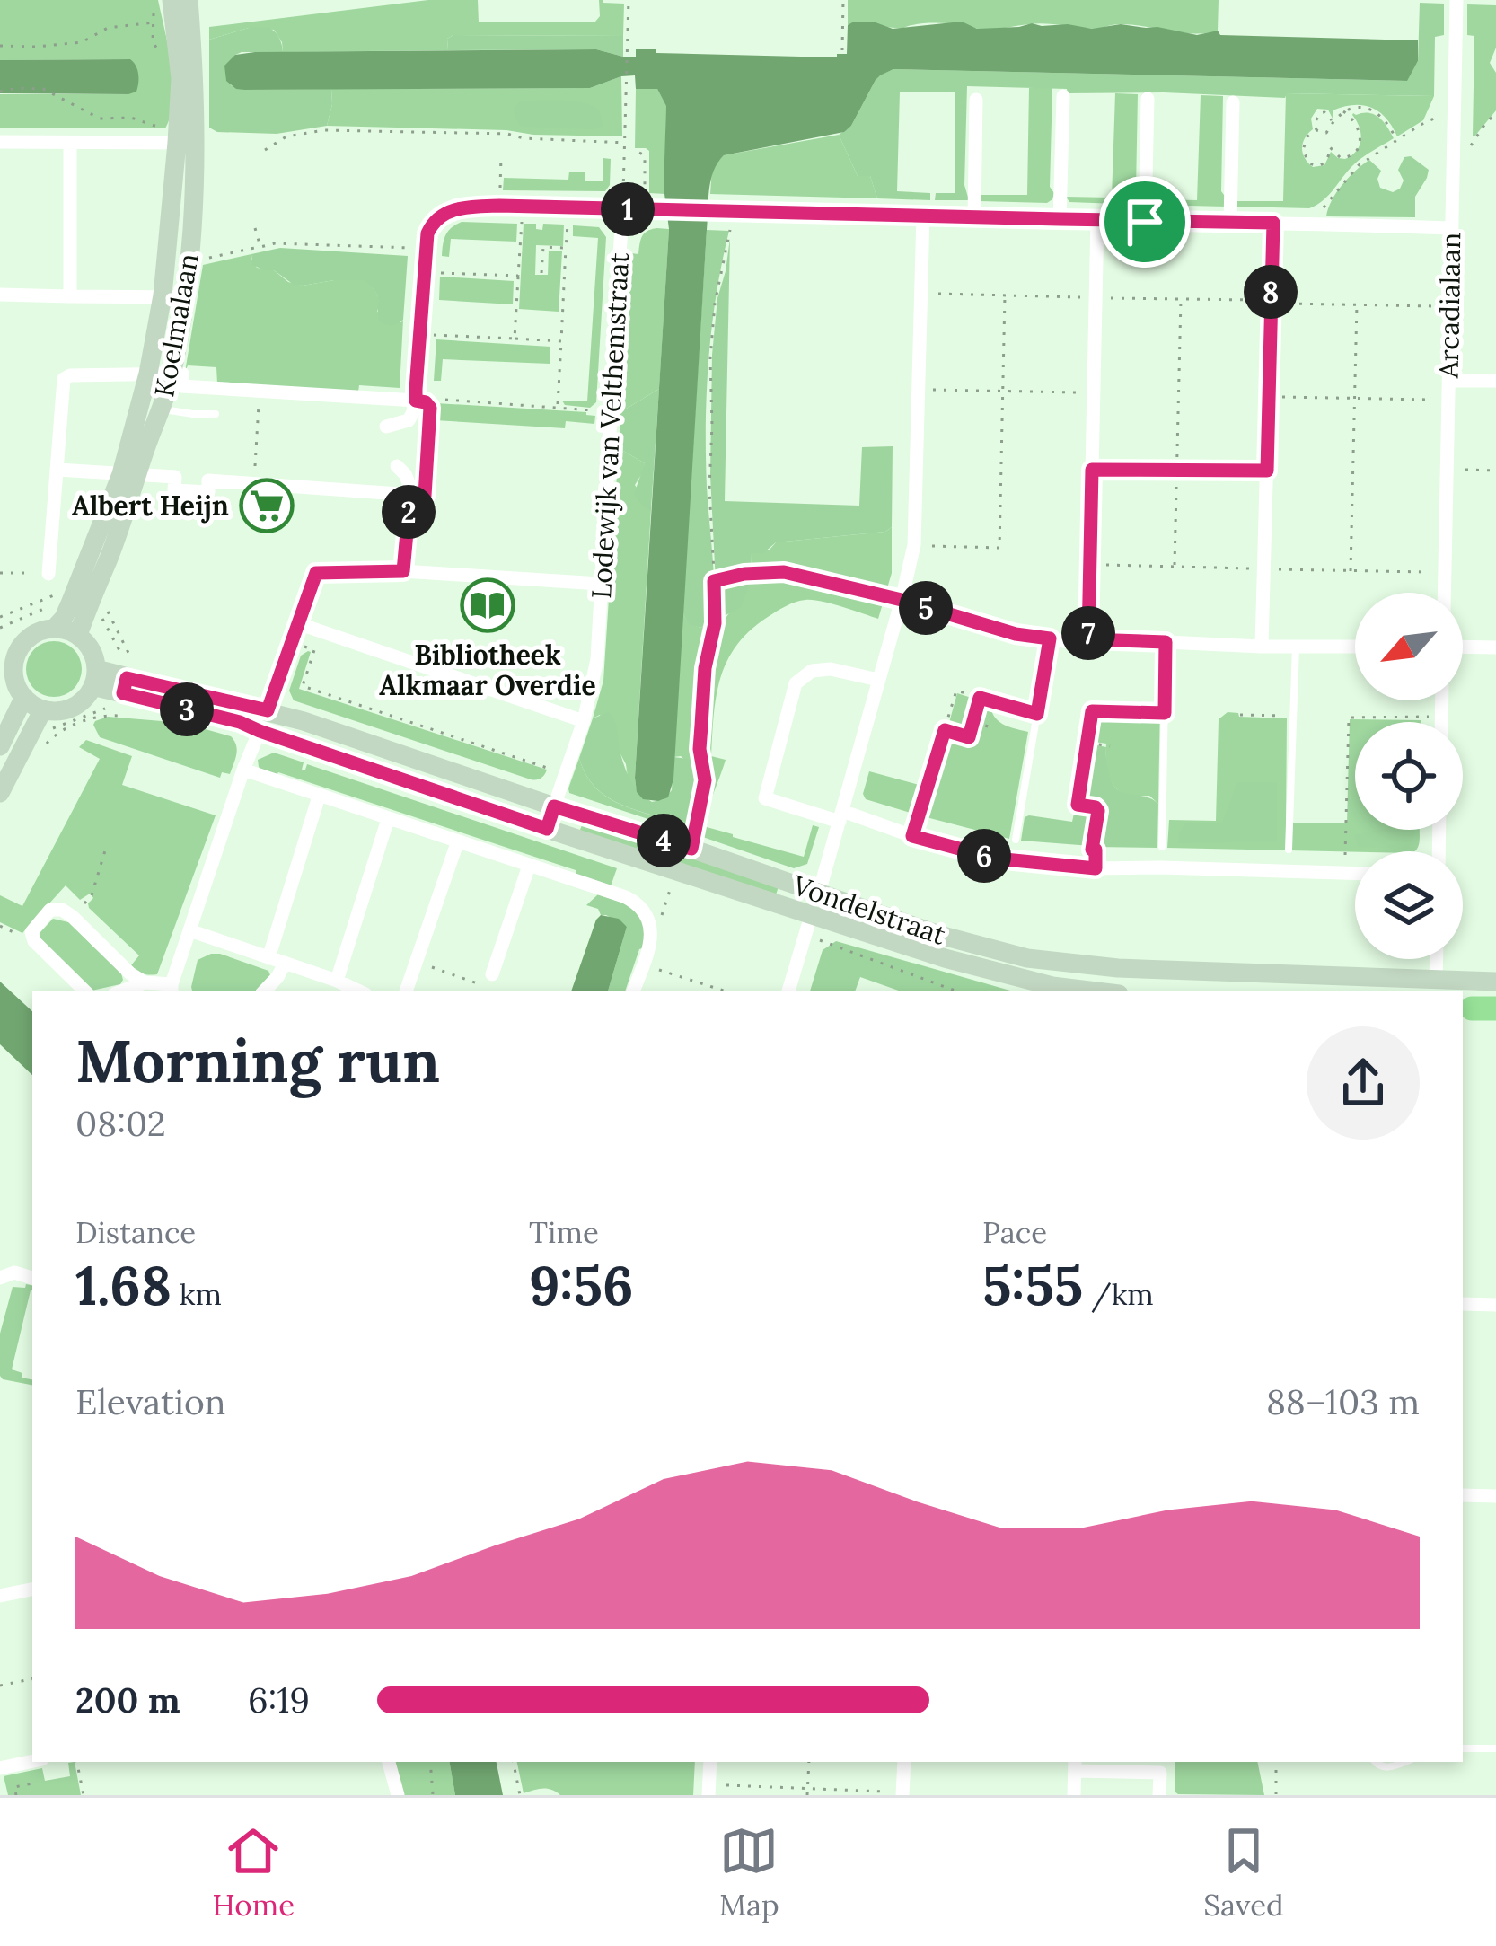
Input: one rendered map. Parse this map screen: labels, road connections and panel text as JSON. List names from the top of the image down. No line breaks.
{"streets":{"street":["Arcadialaan","Koelmalaan","Lodewijk van Velthemstraat","Vondelstraat"]},"crossings":[["Koelmalaan","Vondelstraat"],["Lodewijk van Velthemstraat","Vondelstraat"]],"places":{"supermarket":["Albert Heijn"],"library":["Bibliotheek Alkmaar Overdie"]},"north":"bottom left","page":{"pins":["1","8","2","5","7","3","4","6"],"heading":["Morning run","08:02"],"stats":[["Distance","1.68 km"],["Time","9:56"],["Pace","5:55 /km"]],"chart":["Elevation","88–103 m"],"list":[{"name":"200 m","note":"6:19"}],"tabs":["Home","Map","Saved"]}}
